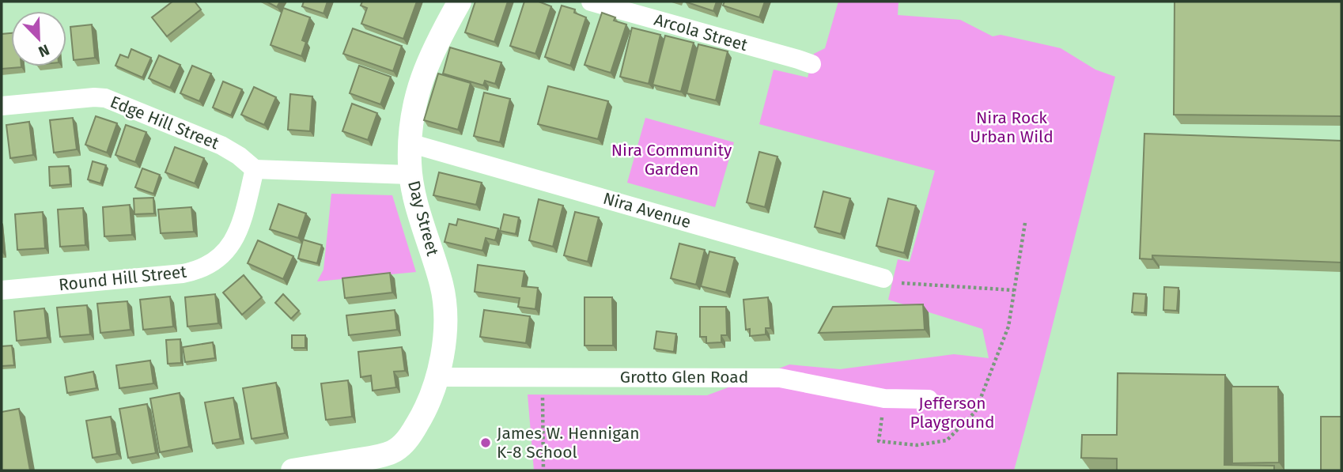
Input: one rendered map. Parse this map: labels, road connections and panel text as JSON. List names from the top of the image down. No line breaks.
{"streets":{"street":["Arcola Street","Edge Hill Street","Nira Avenue","Day Street","Round Hill Street","Grotto Glen Road"]},"crossings":[["Edge Hill Street","Round Hill Street"],["Nira Avenue","Day Street"],["Day Street","Grotto Glen Road"]],"parks":["Nira Rock Urban Wild","Nira Community Garden","Jefferson Playground"],"places":["James W. Hennigan K-8 School"],"north":"bottom right"}
